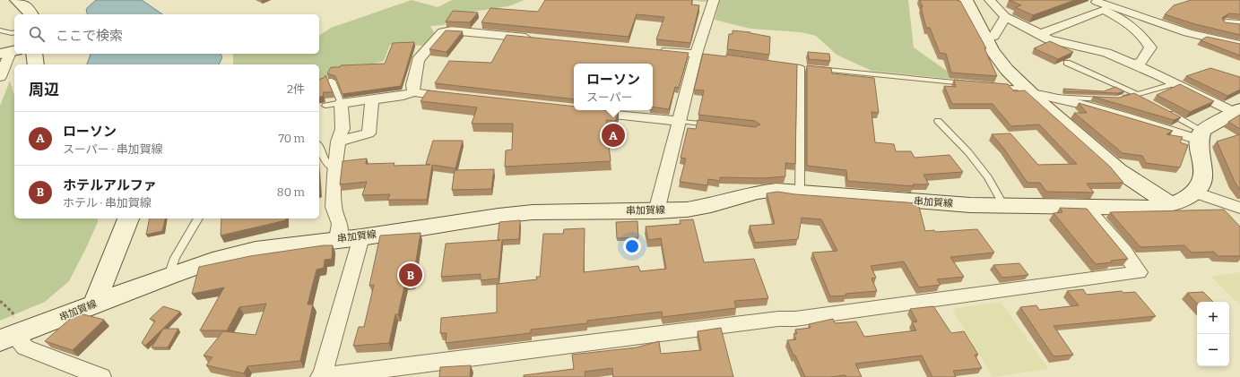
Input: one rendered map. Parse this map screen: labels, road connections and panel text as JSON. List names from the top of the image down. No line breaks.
{"streets":{"main road":["串加賀線"]},"page":{"search":"ここで検索","popup":["ローソン","スーパー"],"heading":["周辺","2件"],"list":[{"mark":"A","name":"ローソン","note":"スーパー · 串加賀線","value":"70 m"},{"mark":"B","name":"ホテルアルファ","note":"ホテル · 串加賀線","value":"80 m"}],"pins":["A","B"],"map_buttons":["+","−"]}}
